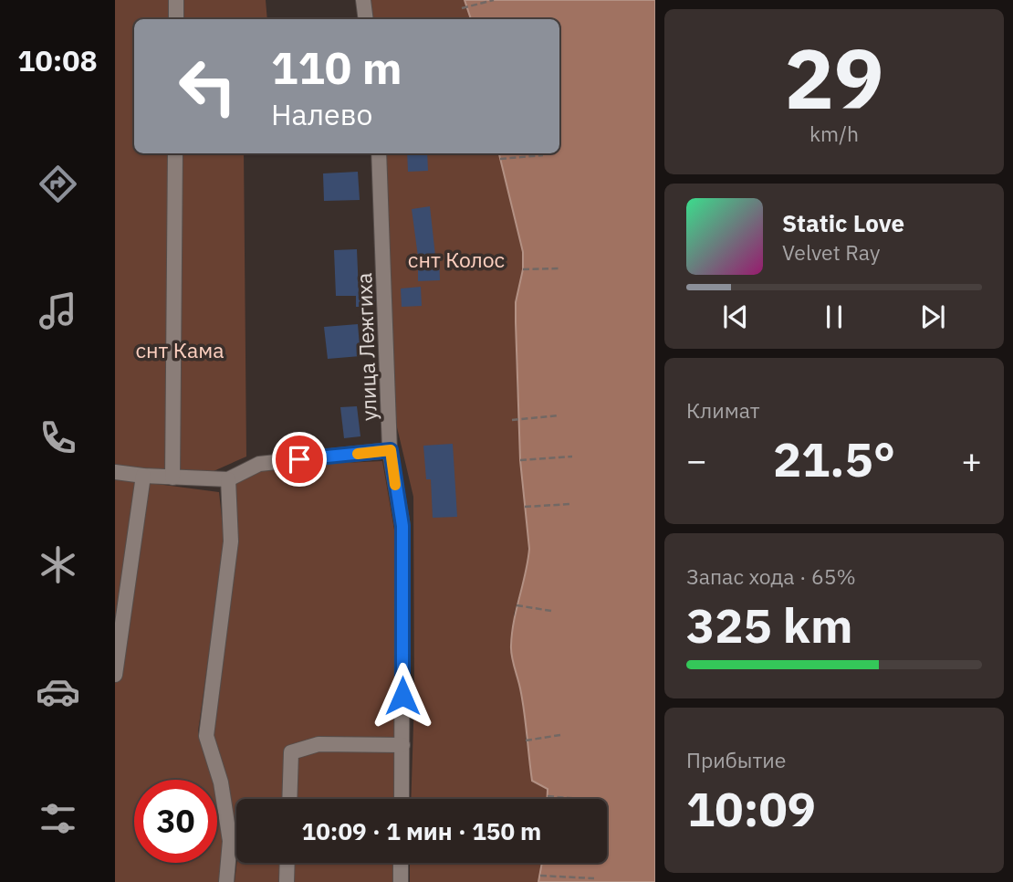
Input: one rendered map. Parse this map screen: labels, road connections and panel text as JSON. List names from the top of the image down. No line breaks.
{"streets":{"street":["улица Лежгиха"]},"parks":["снт Колос","снт Кама"],"page":{"tabs":"10:08","tile":[["29","km/h"],"Климат",["Запас хода · 65%","325 km"],["Прибытие","10:09"]],"turn":["110 m","Налево"],"song":["Static Love","Velvet Ray"],"heat":["−","21.5°","+"],"limit":"30","trip":"10:09 · 1 мин · 150 m"}}
